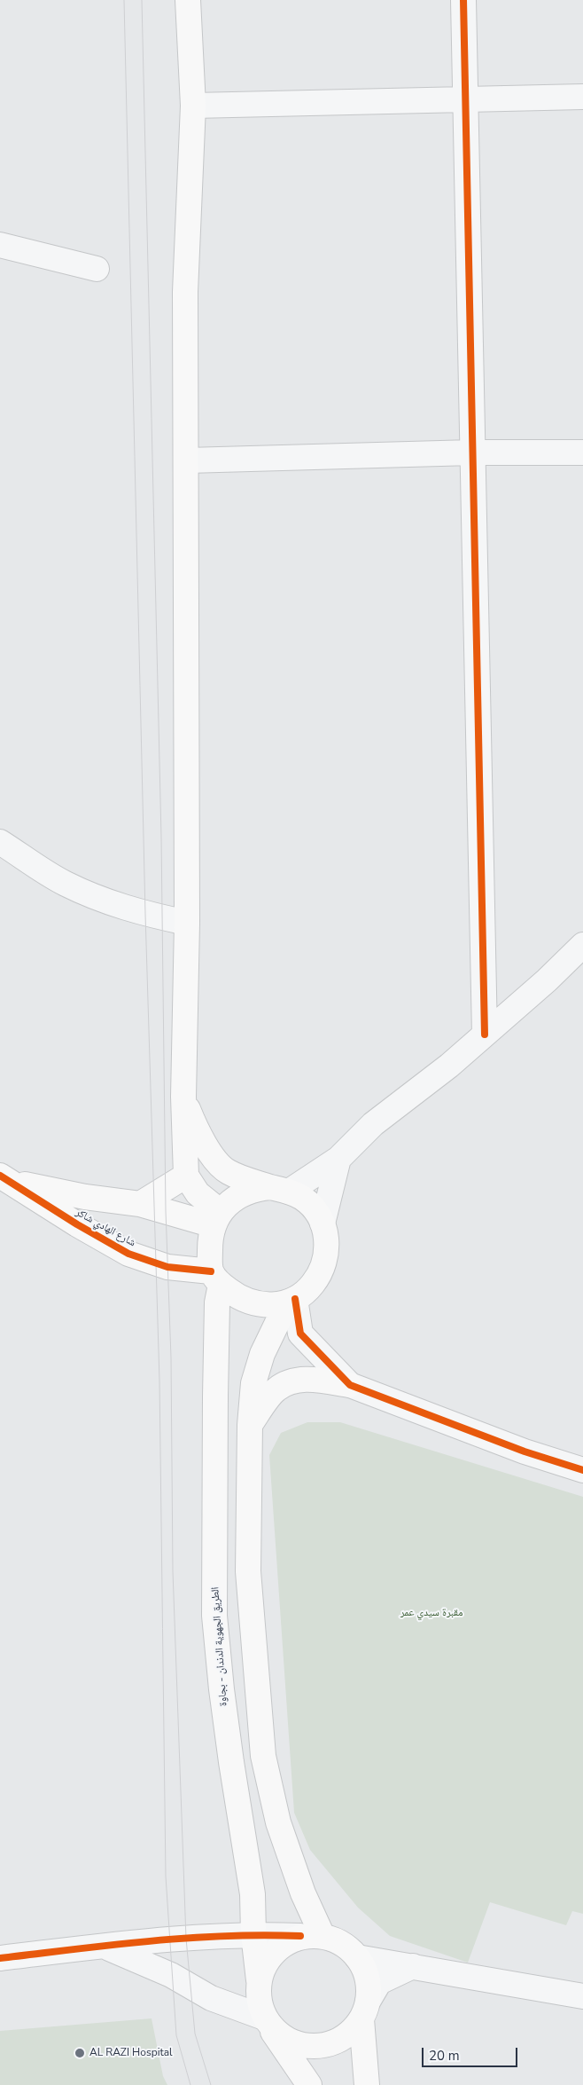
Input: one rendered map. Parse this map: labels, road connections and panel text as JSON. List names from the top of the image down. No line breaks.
{"streets":{"main road":["شارع الهادي شاكر","الطريق الجهوية الدندان - بجاوة"]},"crossings":[["شارع الهادي شاكر","الطريق الجهوية الدندان - بجاوة"]],"parks":["مقبرة سيدي عمر"],"places":["AL RAZI Hospital"],"scale_bar":"20 m"}
